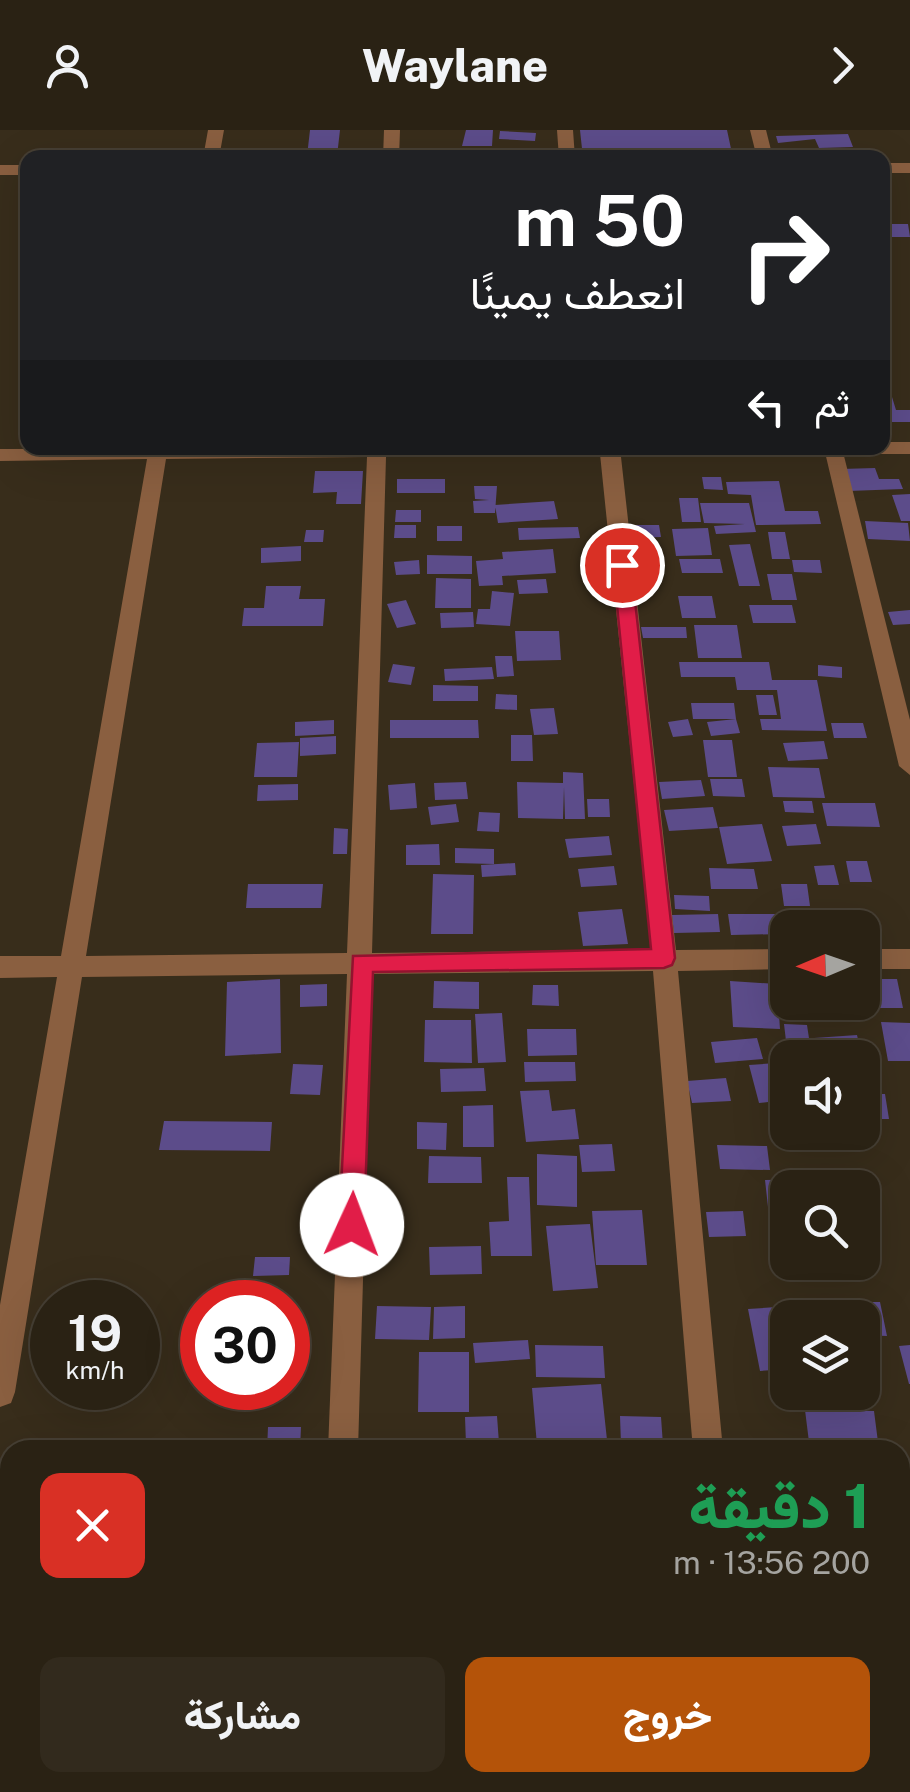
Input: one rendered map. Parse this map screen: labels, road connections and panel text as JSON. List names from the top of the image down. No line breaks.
{"north":"left","page":{"header":"Waylane","turn":["50 m","انعطف يمينًا"],"then":"ثم","speed":"19 km/h","limit":"30","heading":["1 دقيقة","200 m · 13:56"],"buttons":["خروج","مشاركة"]}}
